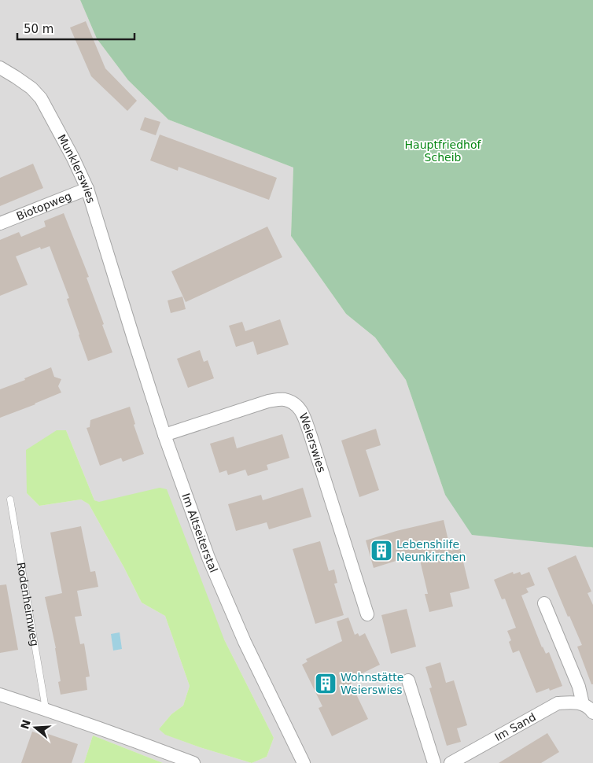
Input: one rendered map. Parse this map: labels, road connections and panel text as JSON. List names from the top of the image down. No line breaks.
{"streets":{"street":["Munklerswies","Biotopweg","Weierswies","Im Altseiterstal","Im Sand"],"lane":["Rodenheimweg"]},"crossings":[["Munklerswies","Biotopweg"],["Munklerswies","Im Altseiterstal"],["Weierswies","Im Altseiterstal"]],"parks":["Hauptfriedhof Scheib"],"places":{"building":["Lebenshilfe Neunkirchen","Wohnstätte Weierswies"]},"scale_bar":"50 m","north":"left"}
